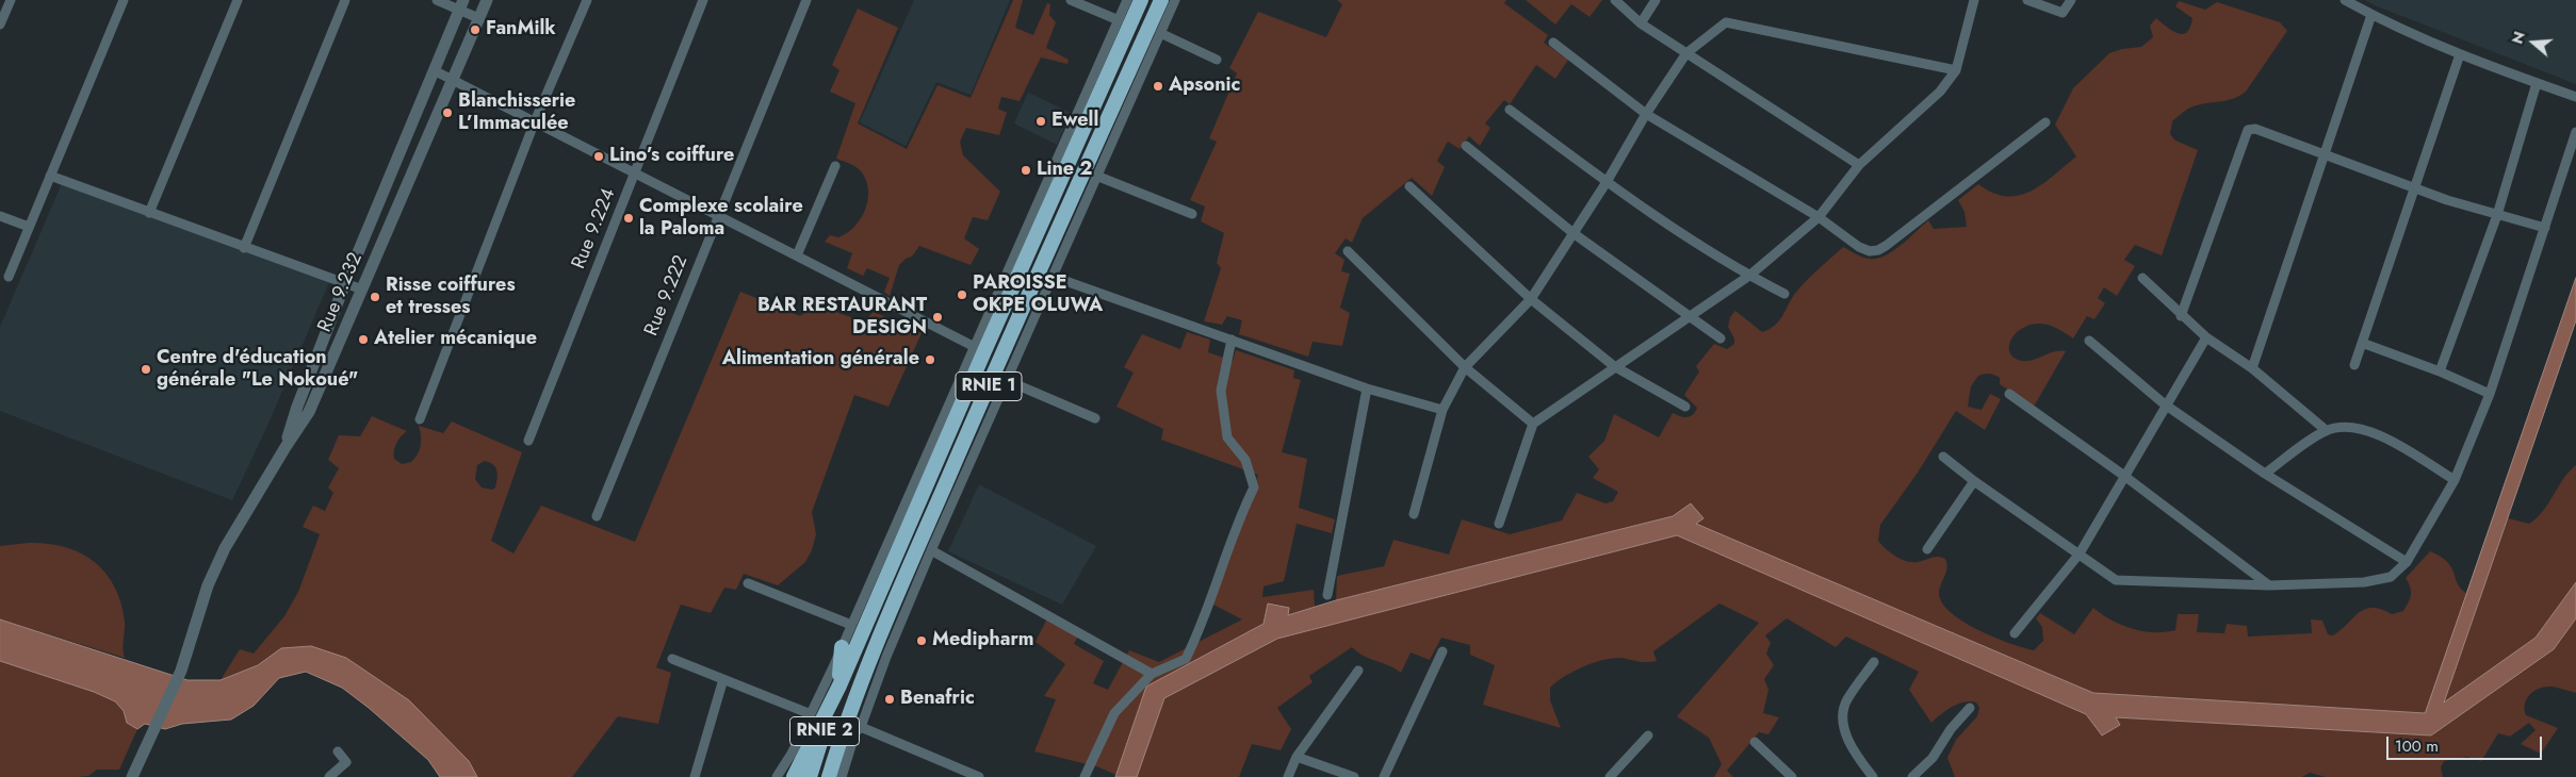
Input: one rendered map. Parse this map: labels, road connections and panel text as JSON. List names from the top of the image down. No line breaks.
{"streets":{"highway":["RNIE 1","RNIE 2"],"street":["Rue 9.224","Rue 9.232","Rue 9.222"]},"crossings":[["RNIE 1","RNIE 2"]],"places":["FanMilk","Apsonic","Blanchisserie L’Immaculée","Ewell","Lino’s coiffure","Line 2","Complexe scolaire la Paloma","PAROISSE OKPE OLUWA","Risse coiffures et tresses","BAR RESTAURANT DESIGN","Atelier mécanique","Alimentation générale","Centre d'éducation générale \"Le Nokoué\"","Medipharm","Benafric"],"scale_bar":"100 m","north":"left"}
